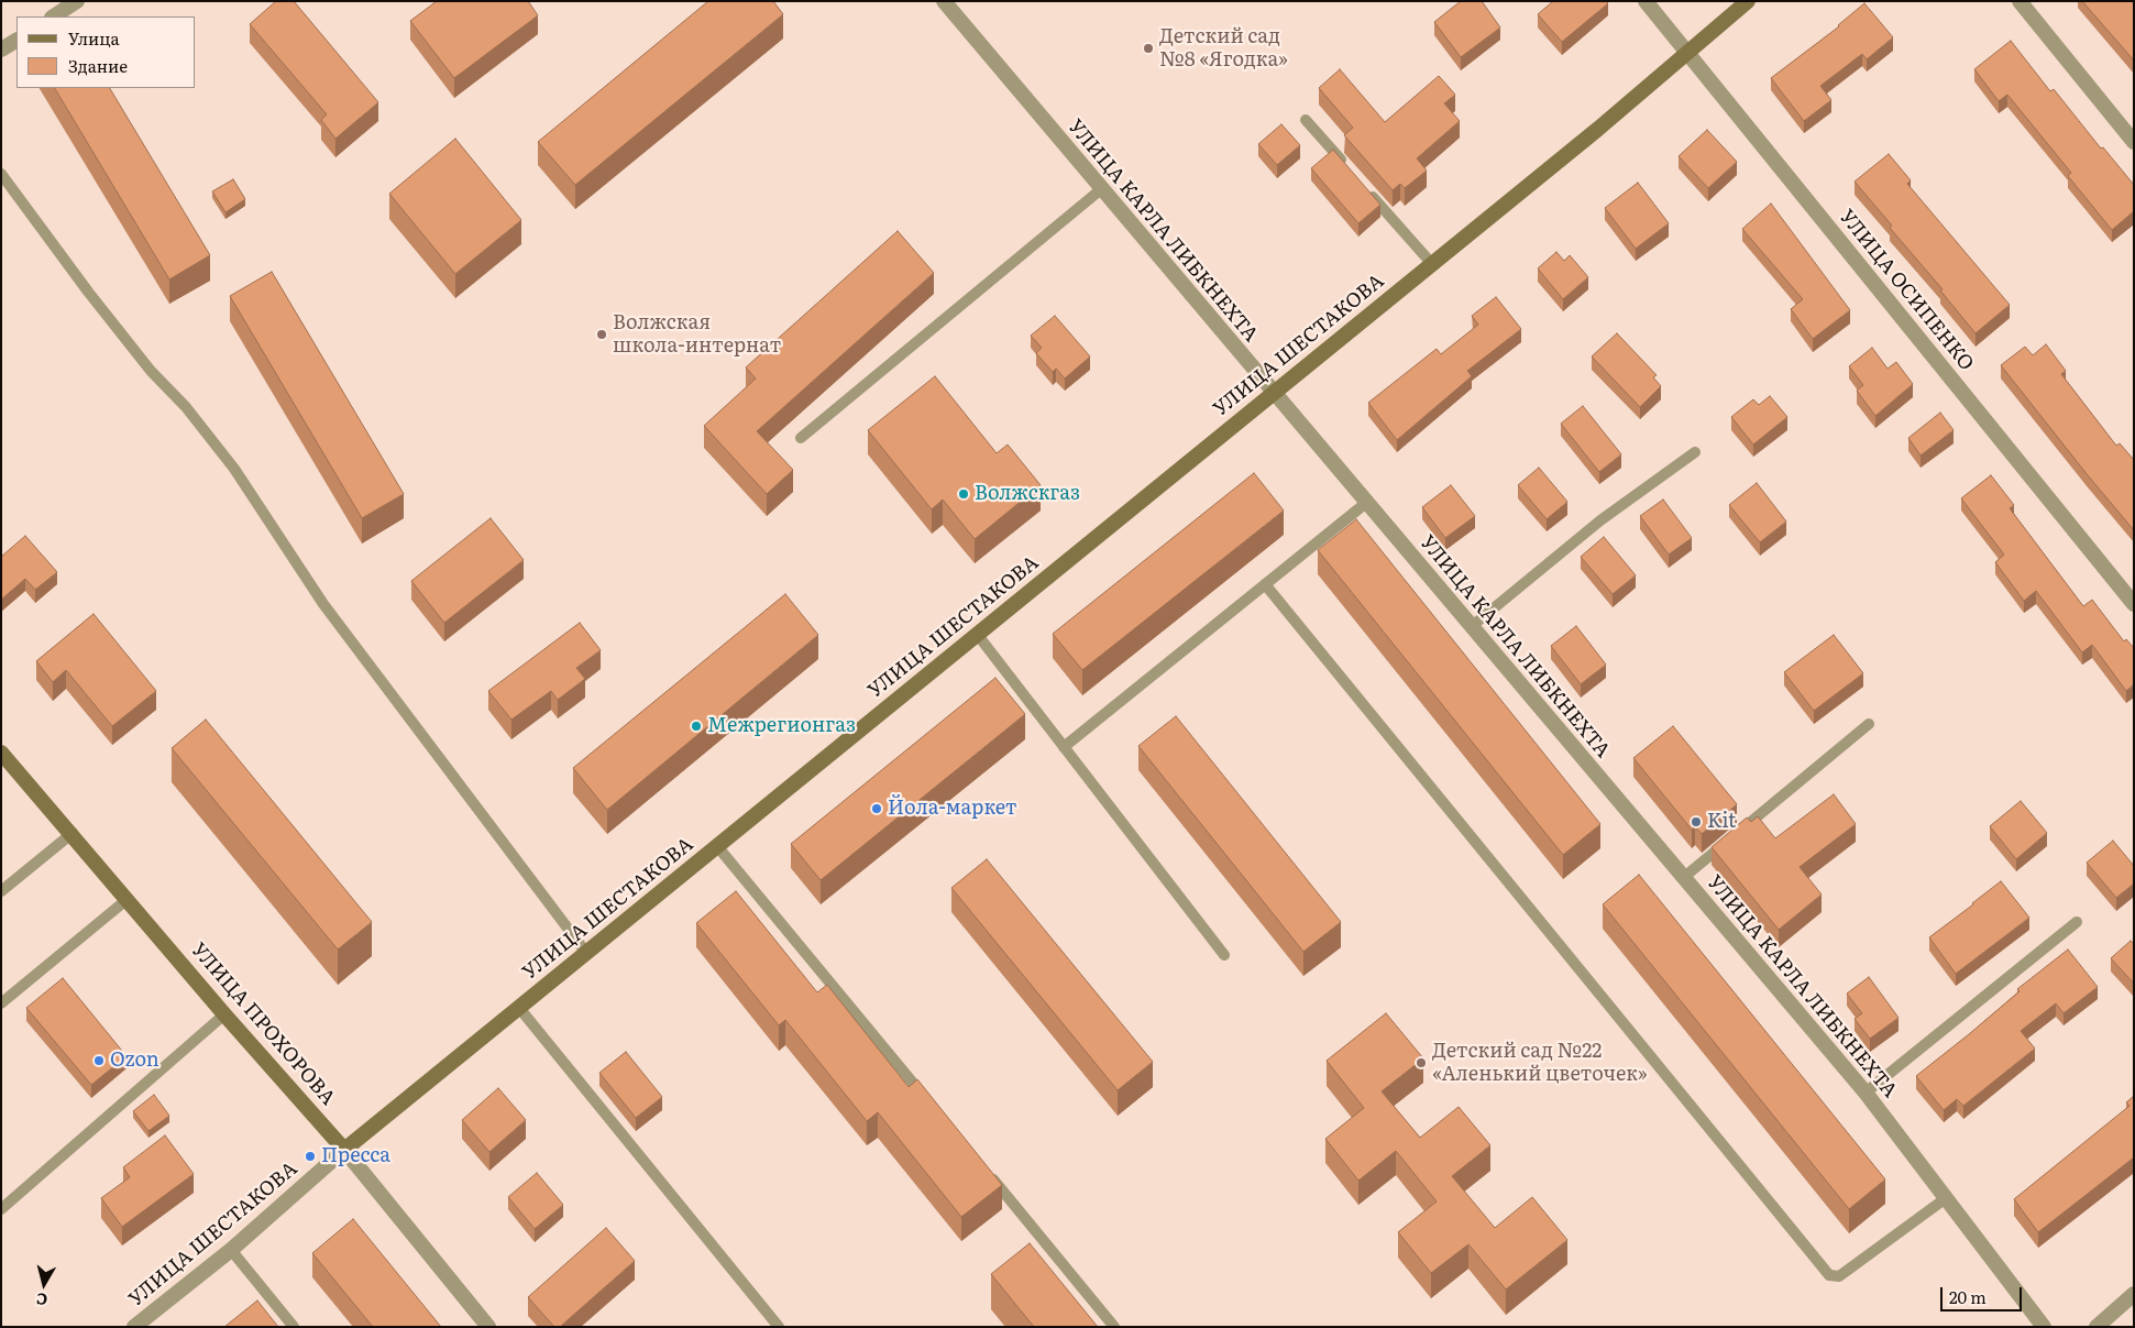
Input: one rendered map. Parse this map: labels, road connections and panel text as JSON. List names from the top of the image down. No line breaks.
{"streets":{"main road":["УЛИЦА ШЕСТАКОВА","УЛИЦА ПРОХОРОВА"],"street":["УЛИЦА КАРЛА ЛИБКНЕХТА","УЛИЦА ОСИПЕНКО"]},"crossings":[["УЛИЦА КАРЛА ЛИБКНЕХТА","УЛИЦА ШЕСТАКОВА"],["УЛИЦА ОСИПЕНКО","УЛИЦА ШЕСТАКОВА"],["УЛИЦА ШЕСТАКОВА","УЛИЦА ПРОХОРОВА"]],"places":["Детский сад №8 «Ягодка»","Волжская школа-интернат","Волжскгаз","Межрегионгаз","Йола-маркет","Kit","Ozon","Детский сад №22 «Аленький цветочек»","Пресса"],"legend":["Улица","Здание"],"scale_bar":"20 m","north":"bottom"}
